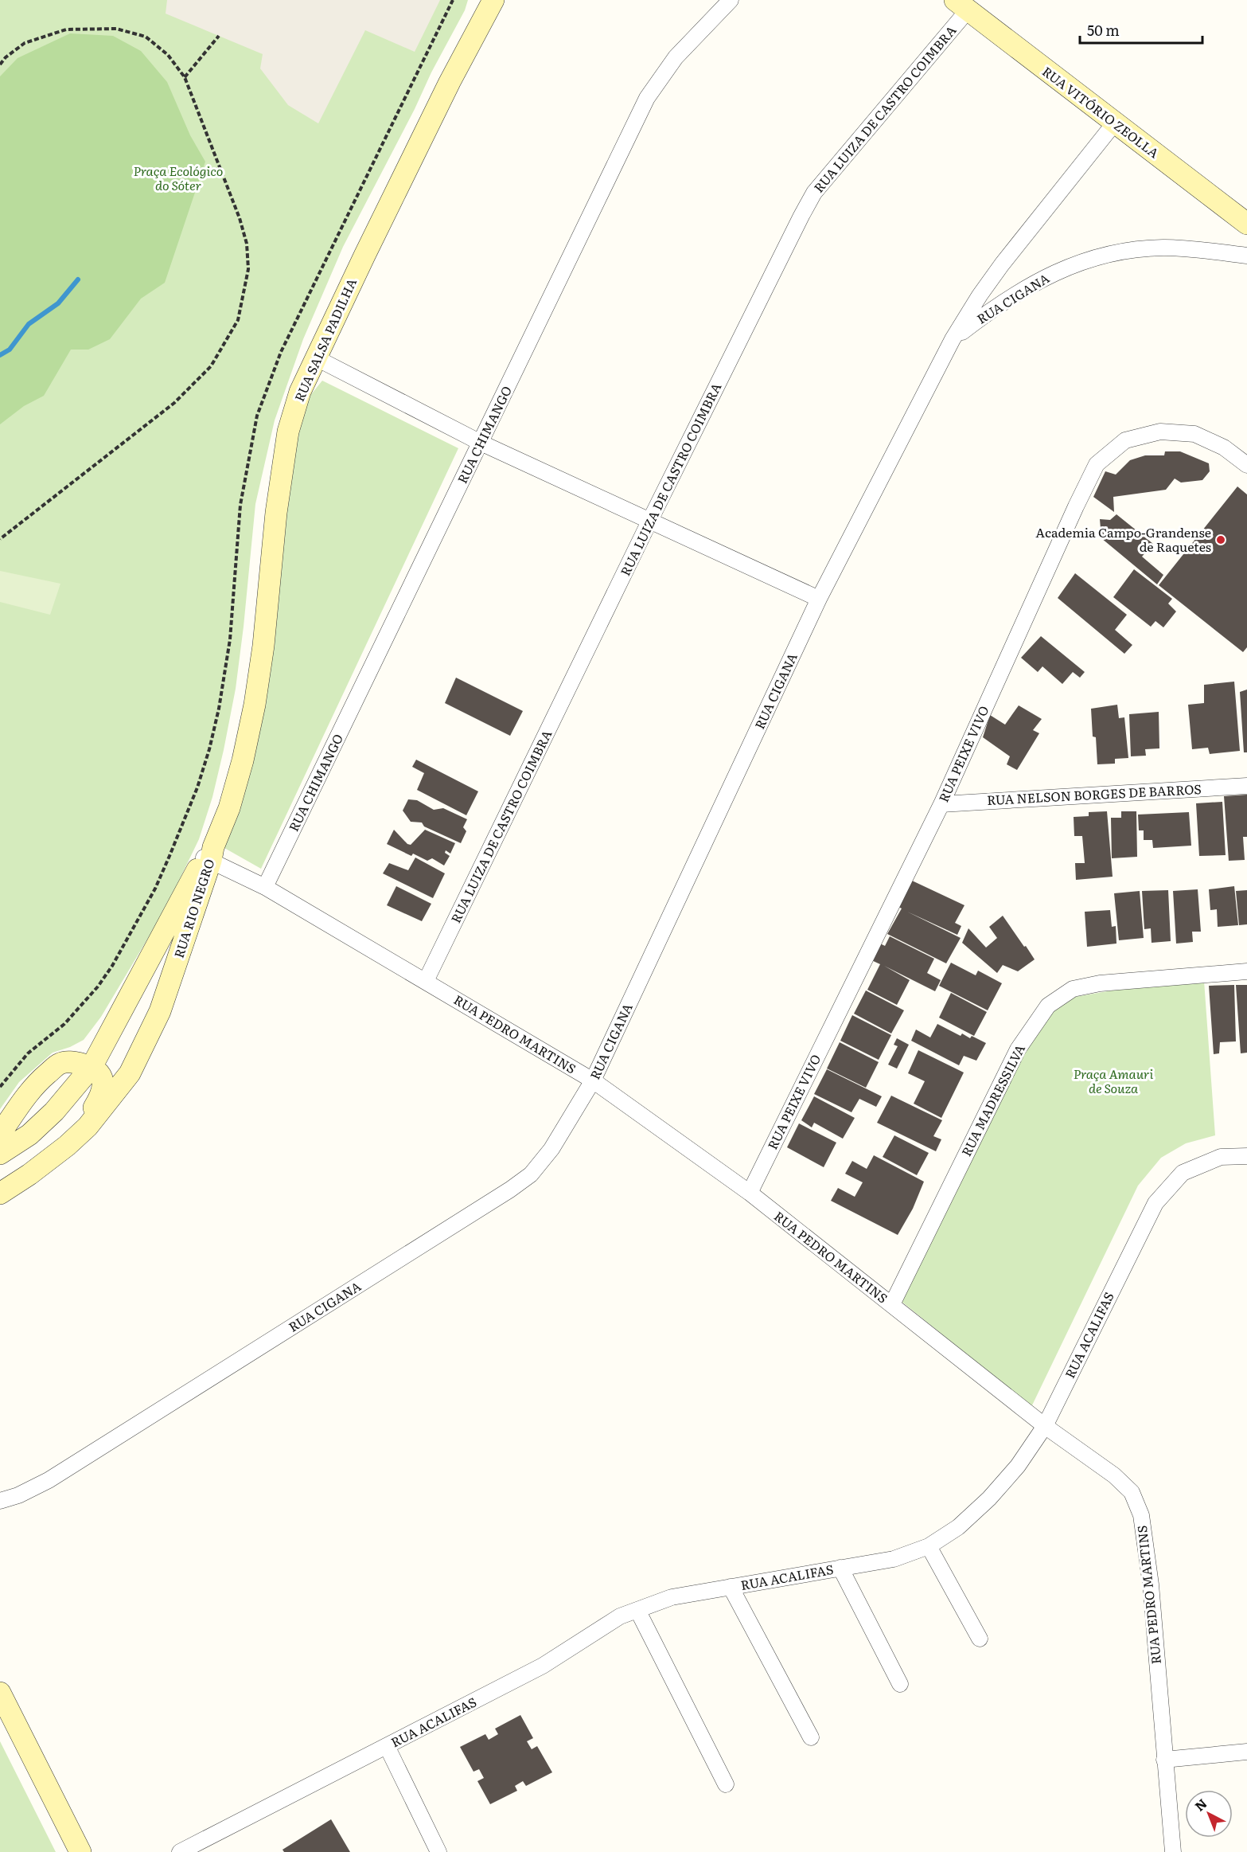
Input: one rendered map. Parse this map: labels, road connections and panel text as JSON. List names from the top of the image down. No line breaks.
{"streets":{"main road":["RUA VITÓRIO ZEOLLA","RUA SALSA PADILHA","RUA RIO NEGRO"],"street":["RUA LUIZA DE CASTRO COIMBRA","RUA CIGANA","RUA CHIMANGO","RUA PEIXE VIVO","RUA NELSON BORGES DE BARROS","RUA PEDRO MARTINS","RUA MADRESSILVA","RUA ACALIFAS"]},"crossings":[["RUA LUIZA DE CASTRO COIMBRA","RUA VITÓRIO ZEOLLA"],["RUA LUIZA DE CASTRO COIMBRA","RUA PEDRO MARTINS"],["RUA VITÓRIO ZEOLLA","RUA CIGANA"],["RUA CIGANA","RUA PEDRO MARTINS"],["RUA SALSA PADILHA","RUA RIO NEGRO"],["RUA SALSA PADILHA","RUA PEDRO MARTINS"],["RUA CHIMANGO","RUA PEDRO MARTINS"],["RUA PEIXE VIVO","RUA NELSON BORGES DE BARROS"],["RUA PEIXE VIVO","RUA PEDRO MARTINS"],["RUA RIO NEGRO","RUA PEDRO MARTINS"],["RUA PEDRO MARTINS","RUA MADRESSILVA"],["RUA PEDRO MARTINS","RUA ACALIFAS"]],"parks":["Praça Ecológico do Sóter","Praça Amauri de Souza"],"places":["Academia Campo-Grandense de Raquetes"],"scale_bar":"50 m","north":"top left"}
